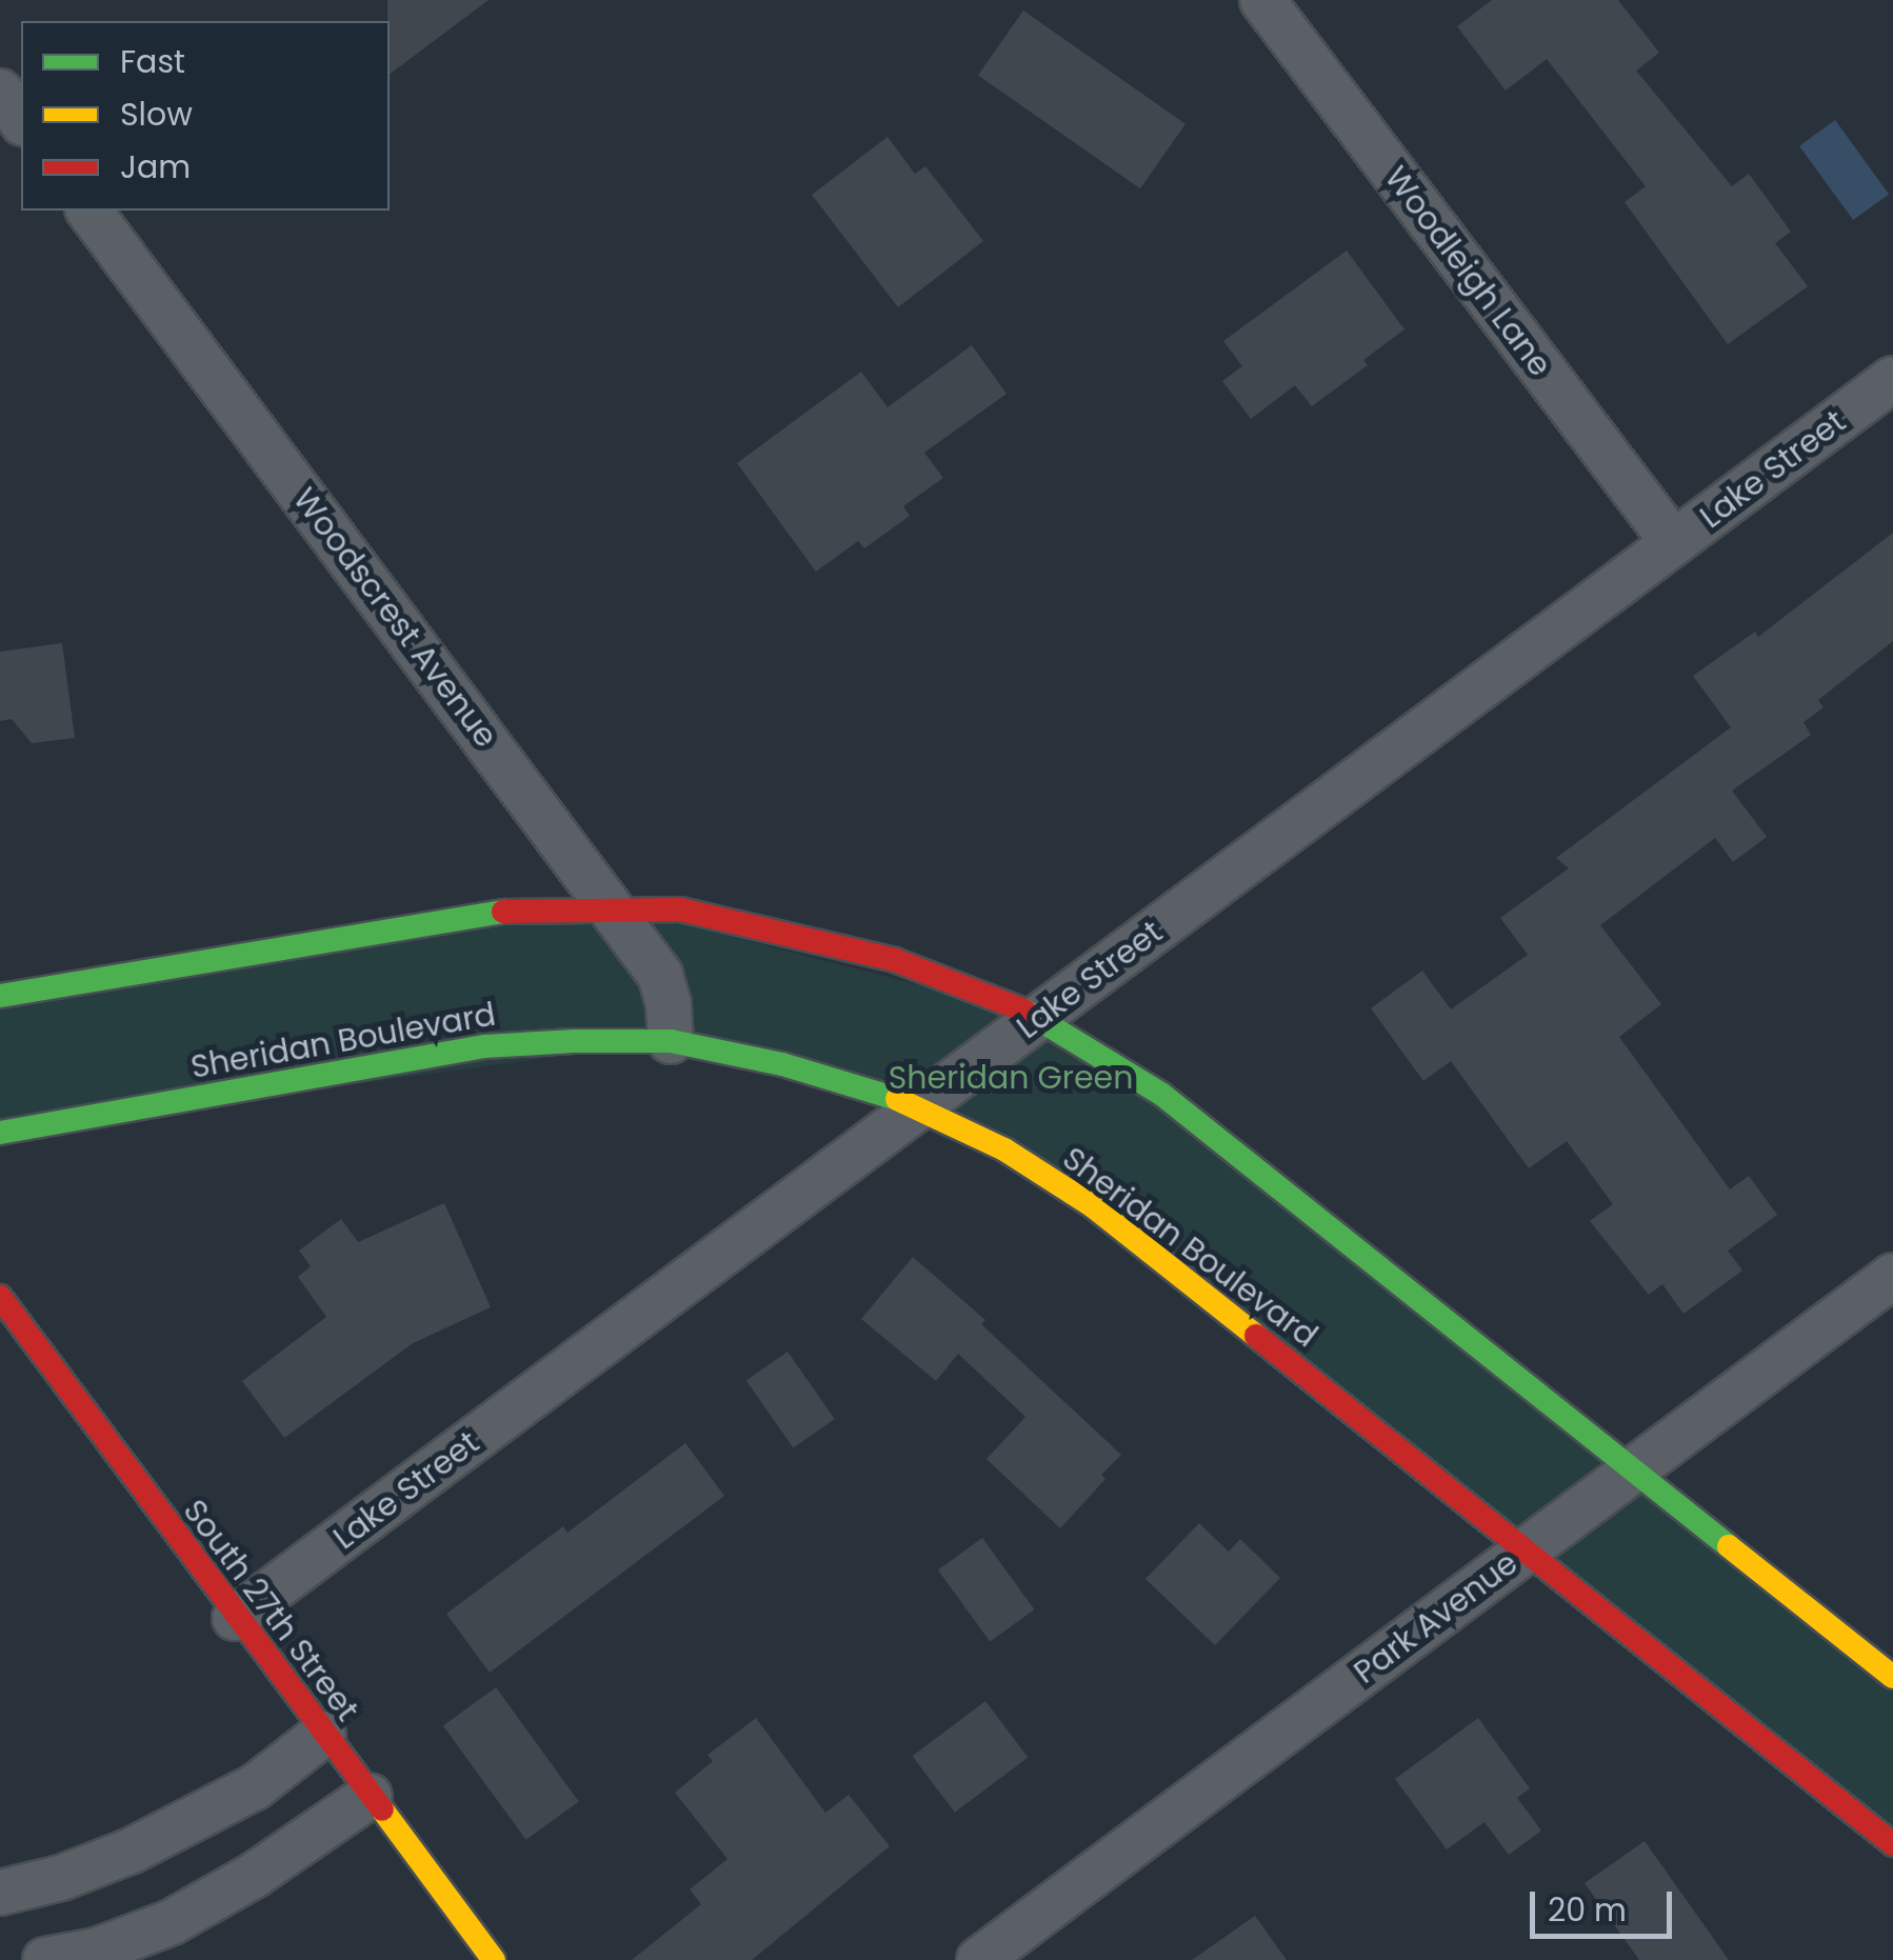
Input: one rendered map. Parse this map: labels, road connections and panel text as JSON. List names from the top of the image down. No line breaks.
{"streets":{"main road":["Sheridan Boulevard","South 27th Street"],"street":["Woodleigh Lane","Lake Street","Woodscrest Avenue","Park Avenue"]},"crossings":[["Woodleigh Lane","Lake Street"],["Lake Street","Sheridan Boulevard"],["Lake Street","South 27th Street"],["Woodscrest Avenue","Sheridan Boulevard"],["Sheridan Boulevard","Park Avenue"]],"parks":["Sheridan Green"],"legend":["Fast","Slow","Jam"],"scale_bar":"20 m"}
